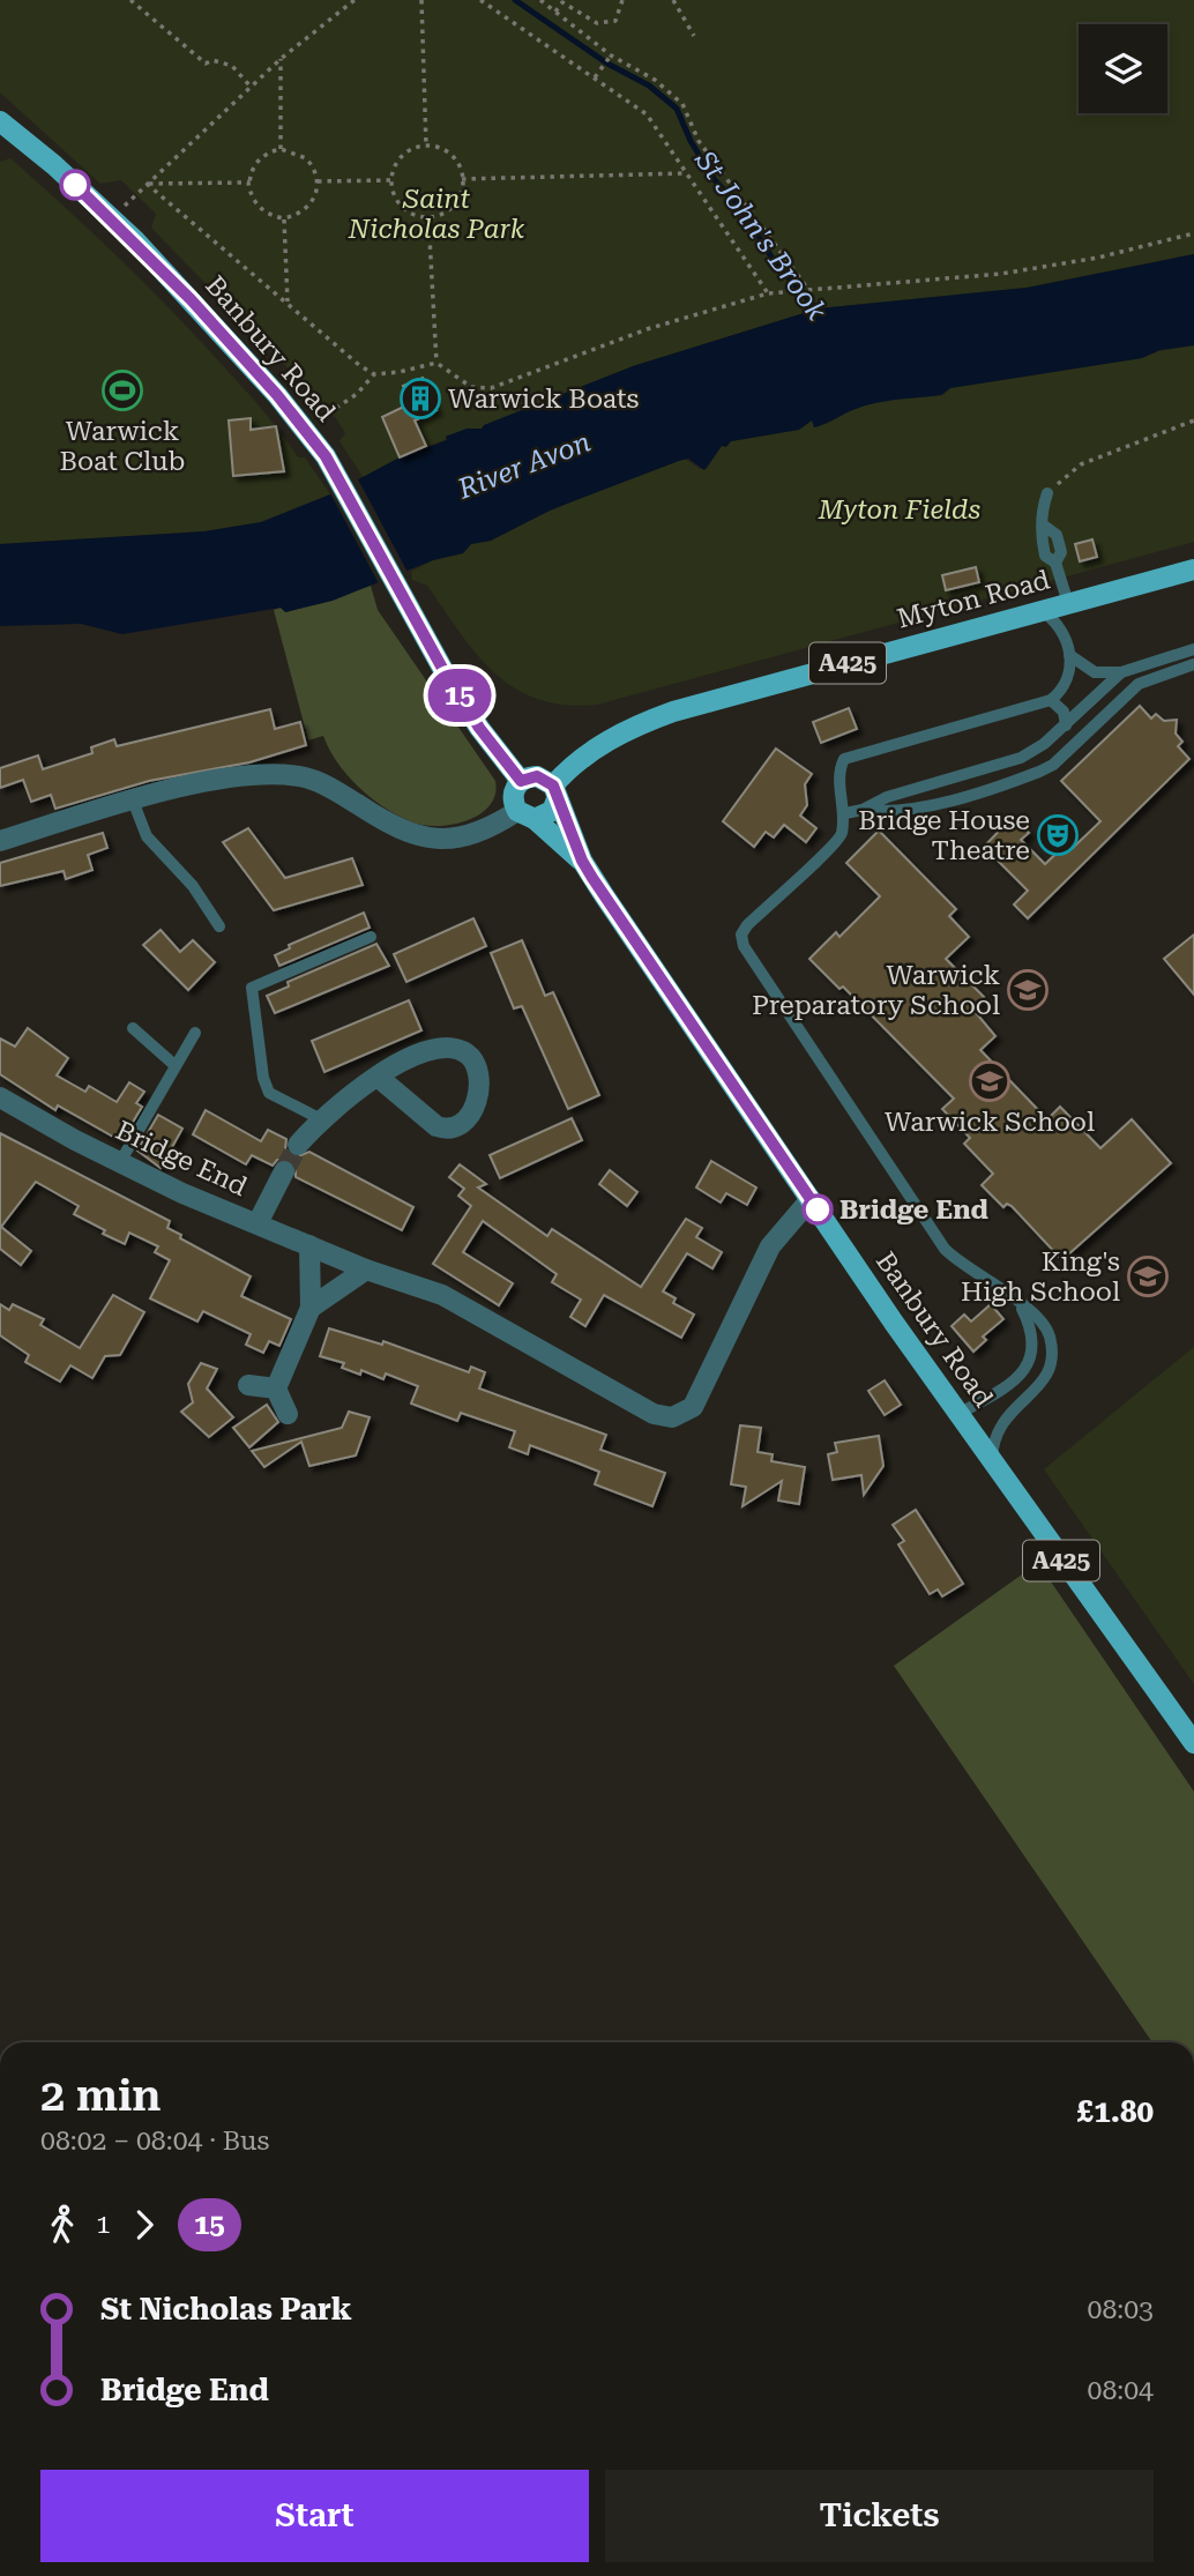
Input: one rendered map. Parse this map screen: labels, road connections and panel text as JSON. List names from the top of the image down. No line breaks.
{"streets":{"main road":["Banbury Road","Myton Road","A425"],"street":["Bridge End"]},"crossings":[["Banbury Road","Myton Road"],["Banbury Road","Bridge End"]],"water":["St John's Brook","River Avon"],"parks":["Saint Nicholas Park","Myton Fields"],"places":{"sports":["Warwick Boat Club"],"building":["Warwick Boats"],"theatre":["Bridge House Theatre"],"school or university":["Warwick Preparatory School","Warwick School","King's High School"],"other":["Bridge End"]},"lines":["bus line 15"],"page":{"on_map":"15","heading":["2 min","08:02 – 08:04 · Bus","£1.80"],"legs":["1","15"],"list":[{"name":"St Nicholas Park","value":"08:03"},{"name":"Bridge End","value":"08:04"}],"buttons":["Start","Tickets"]}}
